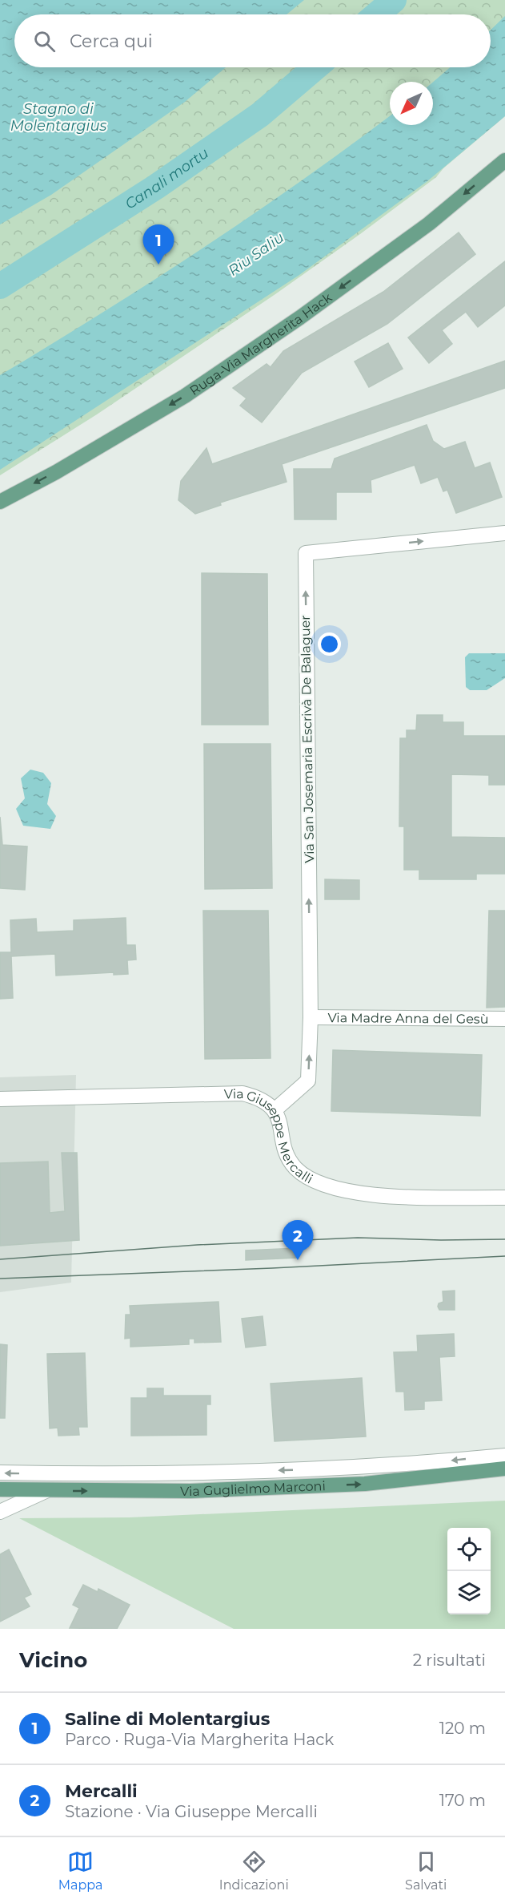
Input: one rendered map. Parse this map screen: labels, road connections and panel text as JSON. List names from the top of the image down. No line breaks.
{"streets":{"main road":["Ruga-Via Margherita Hack","Via Guglielmo Marconi"],"street":["Via San Josemaria Escrivà De Balaguer","Via Madre Anna del Gesù","Via Giuseppe Mercalli"]},"crossings":[["Via San Josemaria Escrivà De Balaguer","Via Madre Anna del Gesù"],["Via San Josemaria Escrivà De Balaguer","Via Giuseppe Mercalli"]],"one_way":["Ruga-Via Margherita Hack","Via San Josemaria Escrivà De Balaguer","Via Guglielmo Marconi"],"water":["Stagno di Molentargius","Canali mortu","Riu Saliu"],"north":"bottom left","page":{"search":"Cerca qui","pins":["1","2"],"heading":["Vicino","2 risultati"],"list":[{"mark":"1","name":"Saline di Molentargius","note":"Parco · Ruga-Via Margherita Hack","value":"120 m"},{"mark":"2","name":"Mercalli","note":"Stazione · Via Giuseppe Mercalli","value":"170 m"}],"nav":["Mappa","Indicazioni","Salvati"]}}
